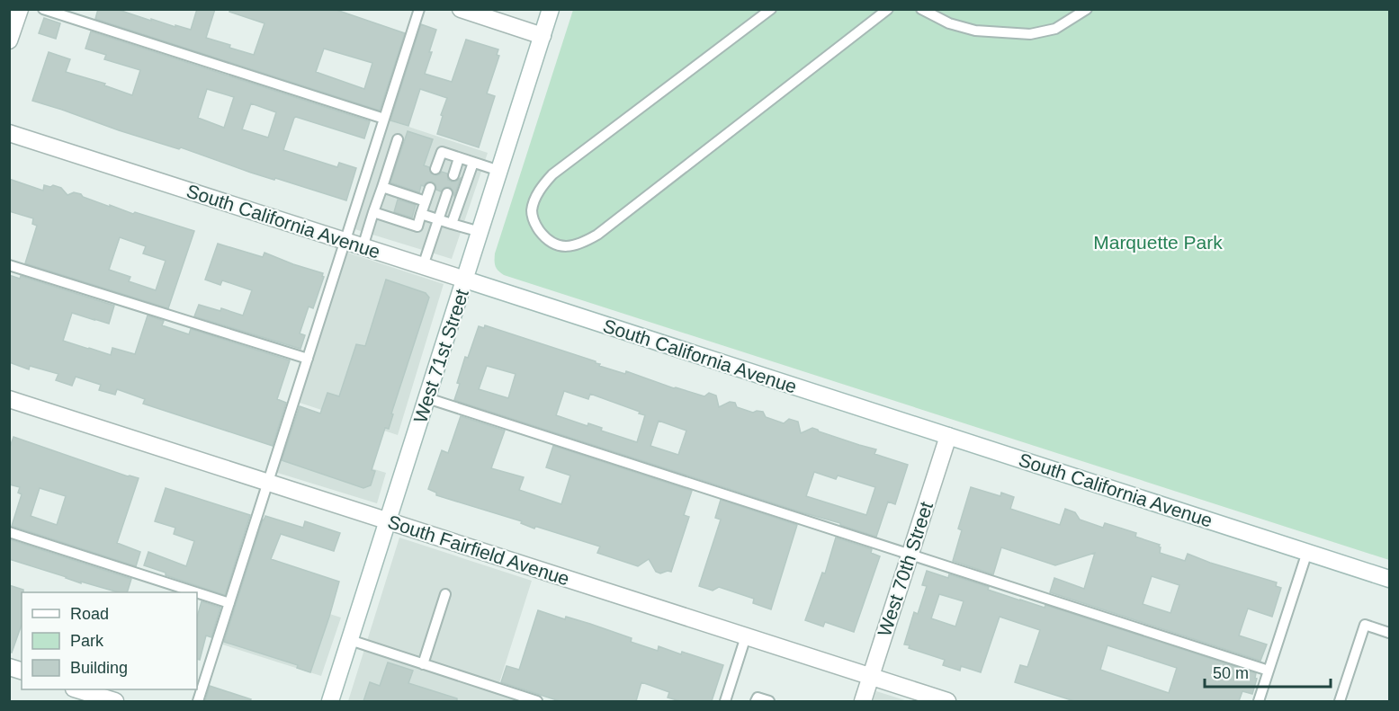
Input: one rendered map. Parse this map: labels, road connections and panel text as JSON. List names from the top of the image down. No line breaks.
{"streets":{"street":["South California Avenue","West 71st Street","South Fairfield Avenue","West 70th Street"]},"crossings":[["South California Avenue","West 71st Street"],["South California Avenue","West 70th Street"],["West 71st Street","South Fairfield Avenue"],["South Fairfield Avenue","West 70th Street"]],"parks":["Marquette Park"],"legend":["Road","Park","Building"],"scale_bar":"50 m"}
